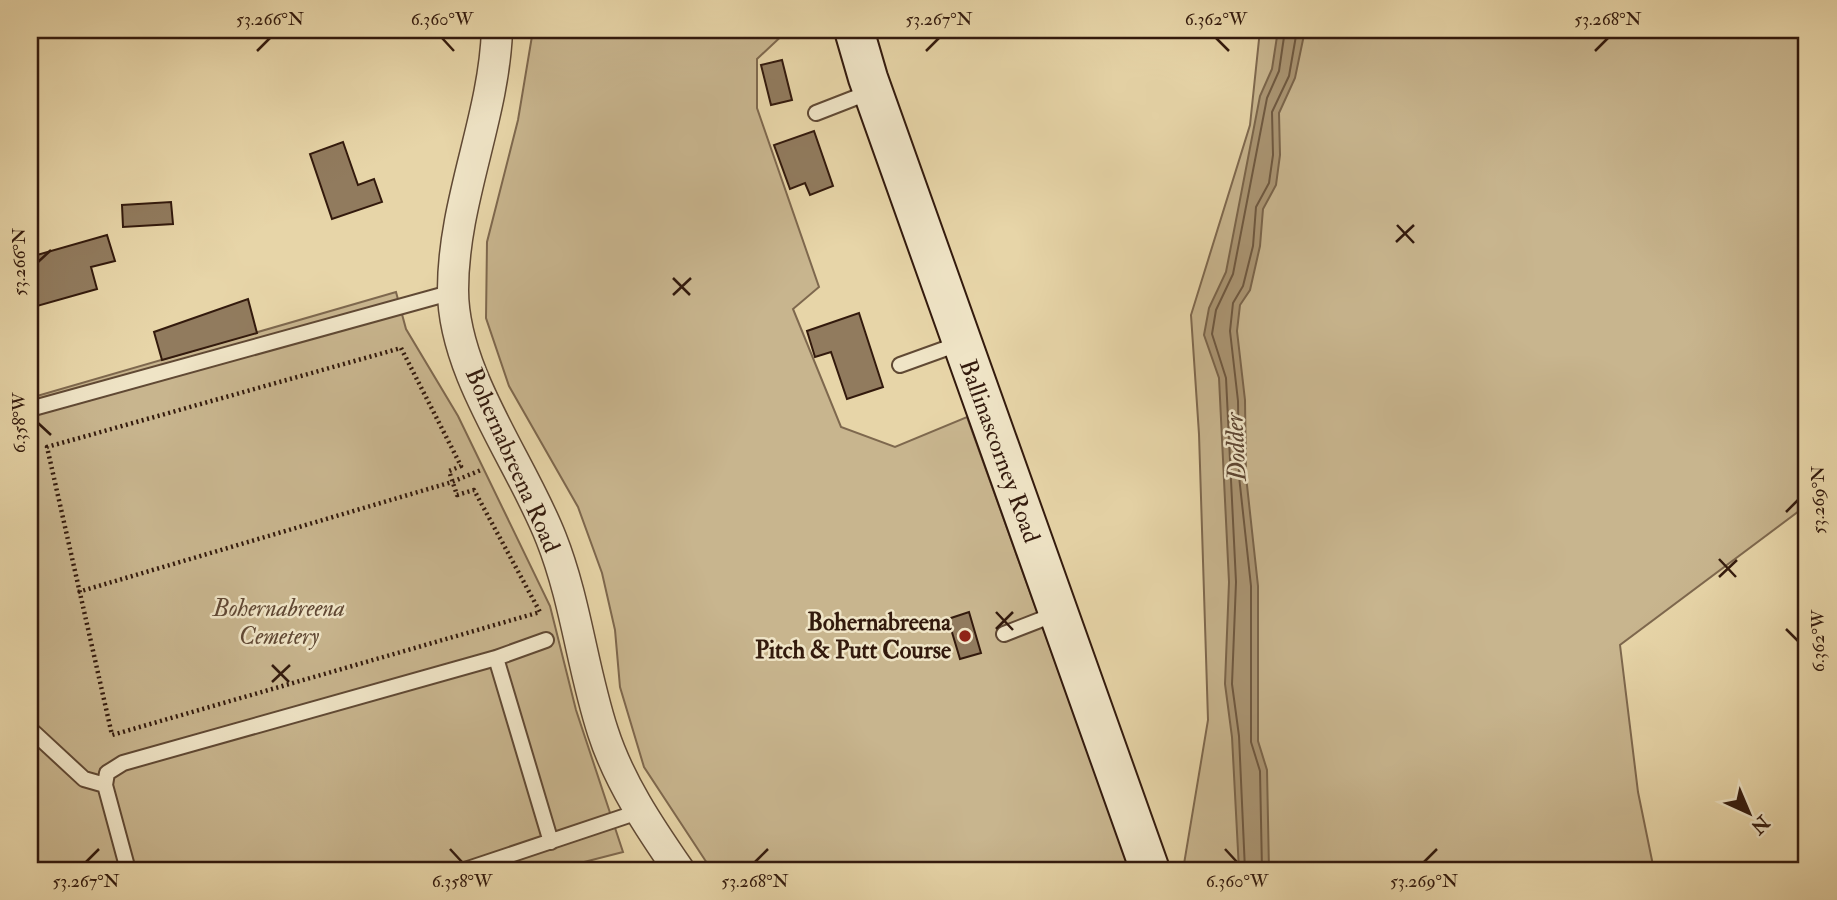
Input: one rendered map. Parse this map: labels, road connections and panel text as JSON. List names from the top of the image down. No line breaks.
{"streets":{"main road":["Ballinascorney Road"],"street":["Bohernabreena Road"]},"water":["Dodder"],"parks":["Bohernabreena Cemetery"],"places":["Bohernabreena Pitch & Putt Course"],"north":"bottom right","coordinates":["53.266°N","6.360°W","53.267°N","6.362°W","53.268°N","6.358°W","53.269°N"]}
